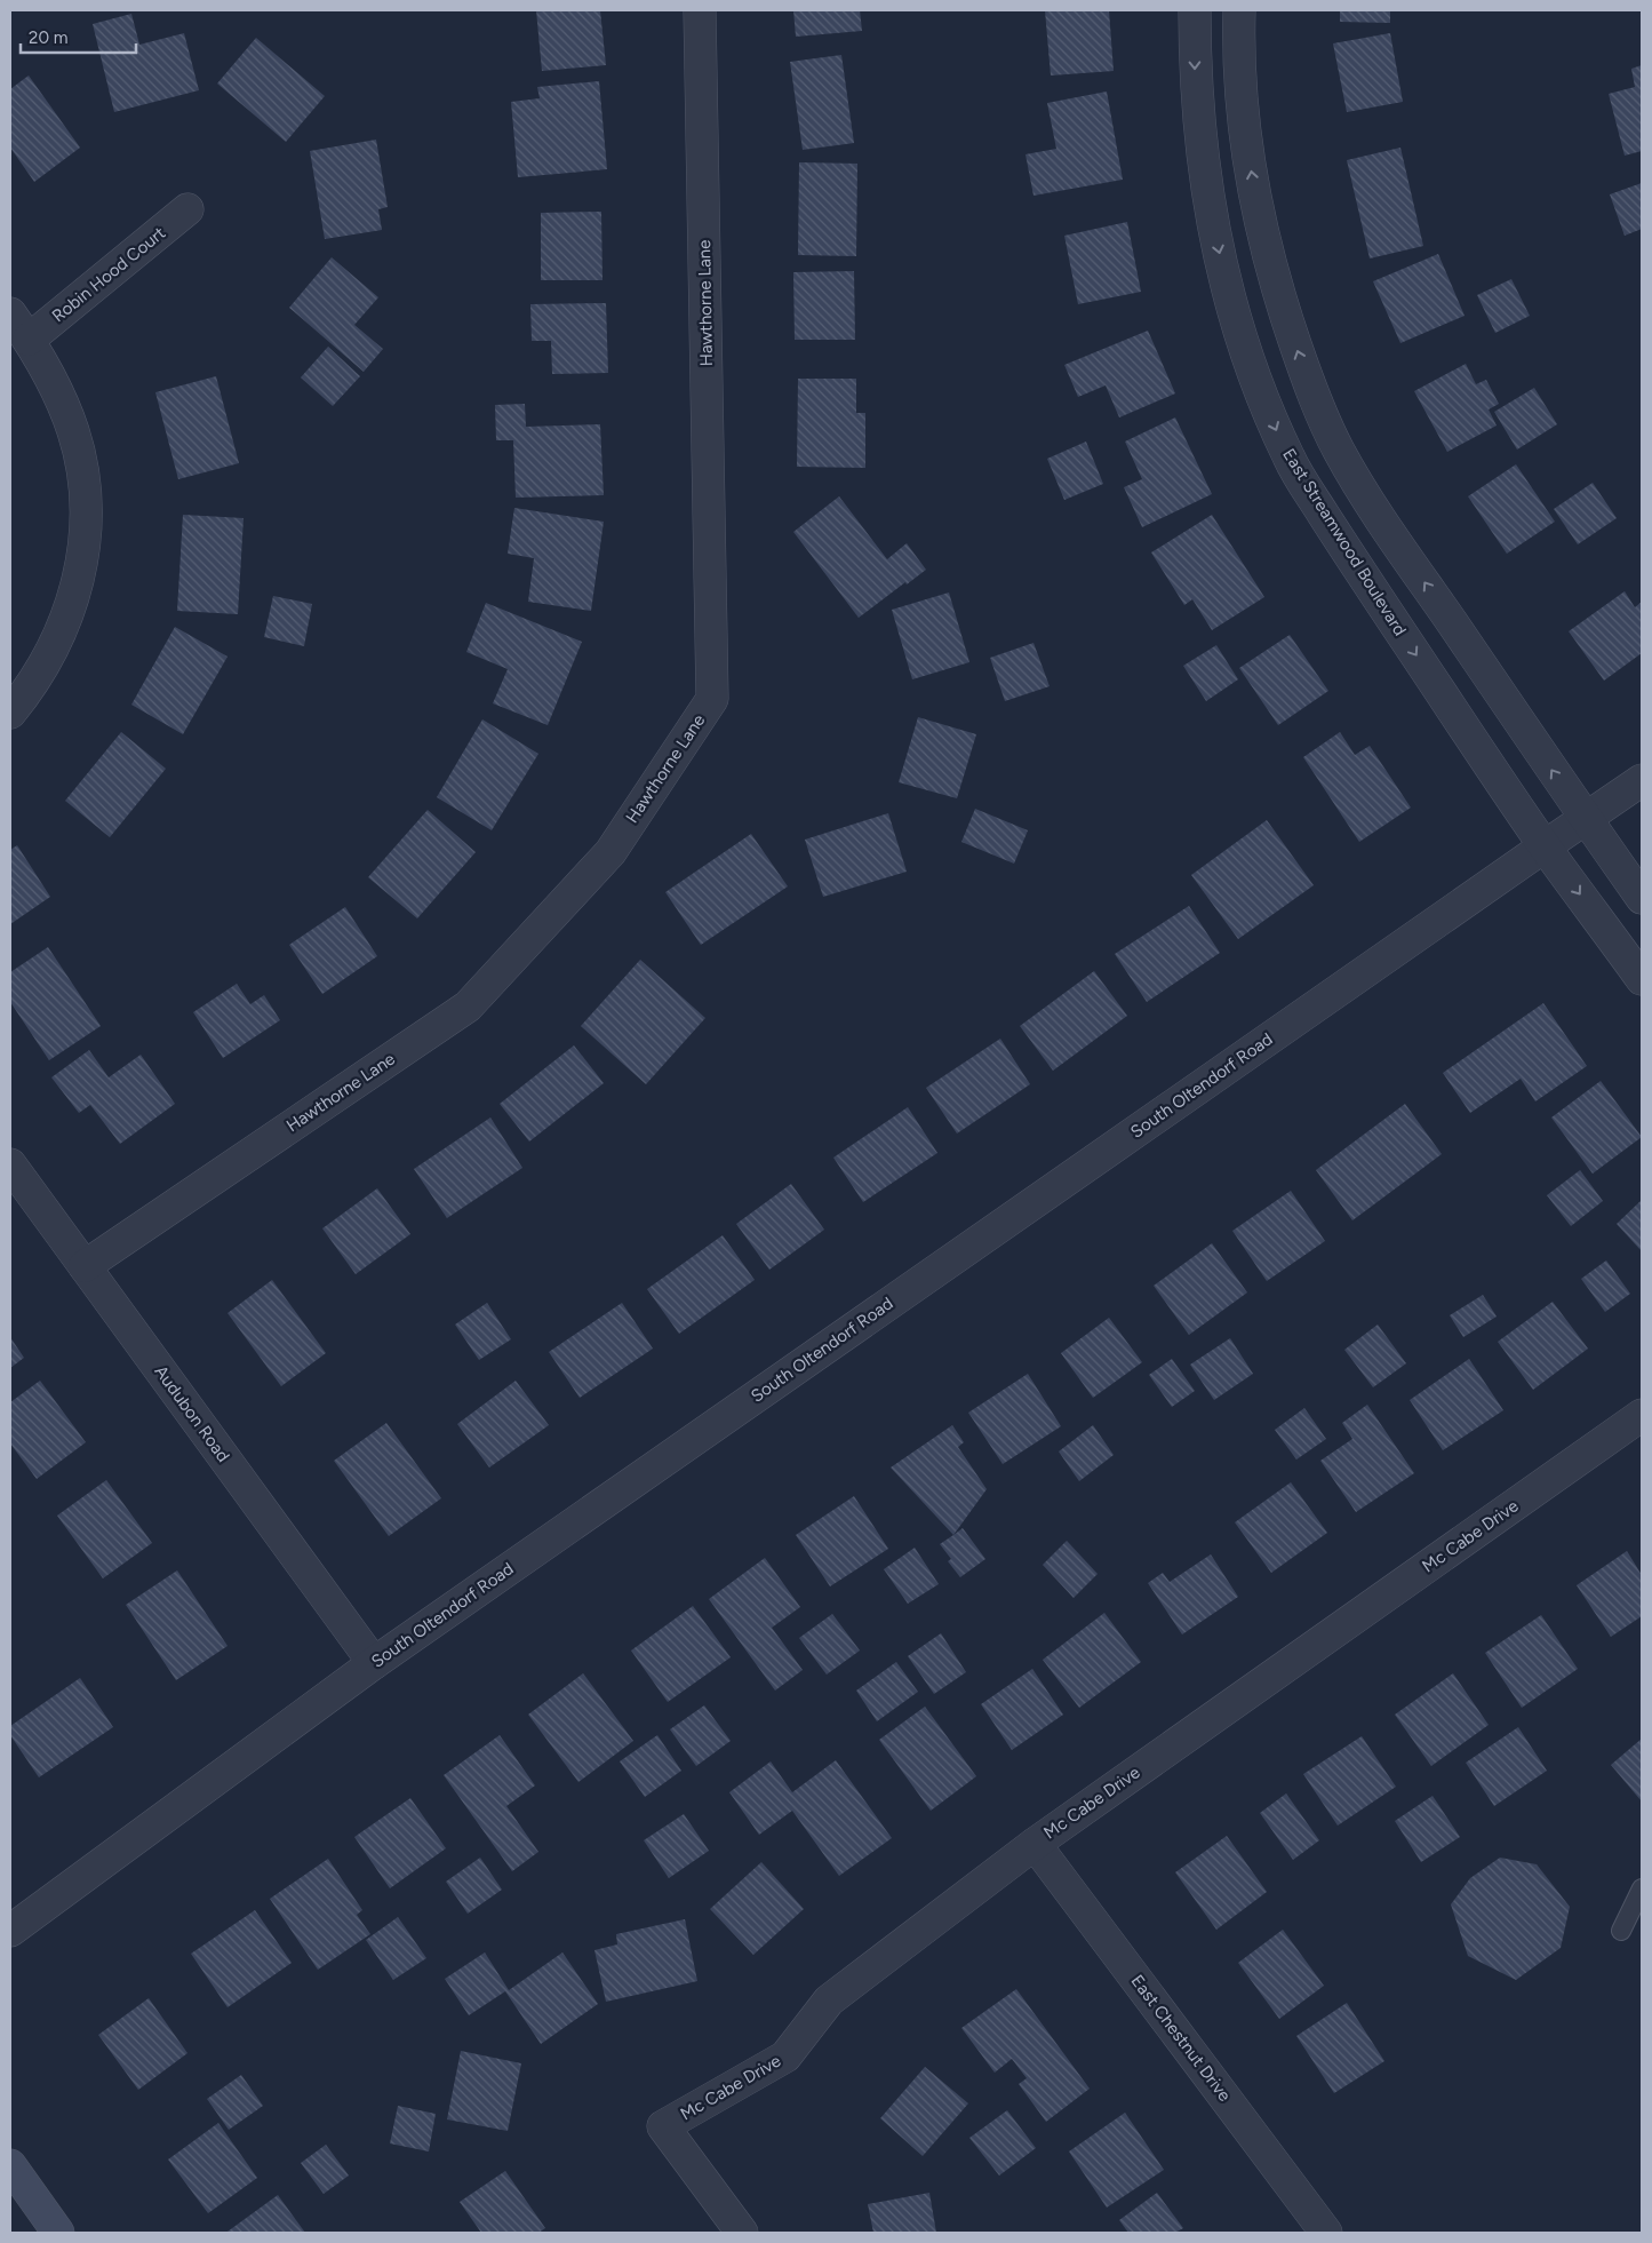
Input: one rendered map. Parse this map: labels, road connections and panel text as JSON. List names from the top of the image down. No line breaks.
{"streets":{"street":["Robin Hood Court","Hawthorne Lane","East Streamwood Boulevard","South Oltendorf Road","Audubon Road","Mc Cabe Drive","East Chestnut Drive"]},"crossings":[["Hawthorne Lane","Audubon Road"],["East Streamwood Boulevard","South Oltendorf Road"],["South Oltendorf Road","Audubon Road"],["Mc Cabe Drive","East Chestnut Drive"]],"scale_bar":"20 m"}
